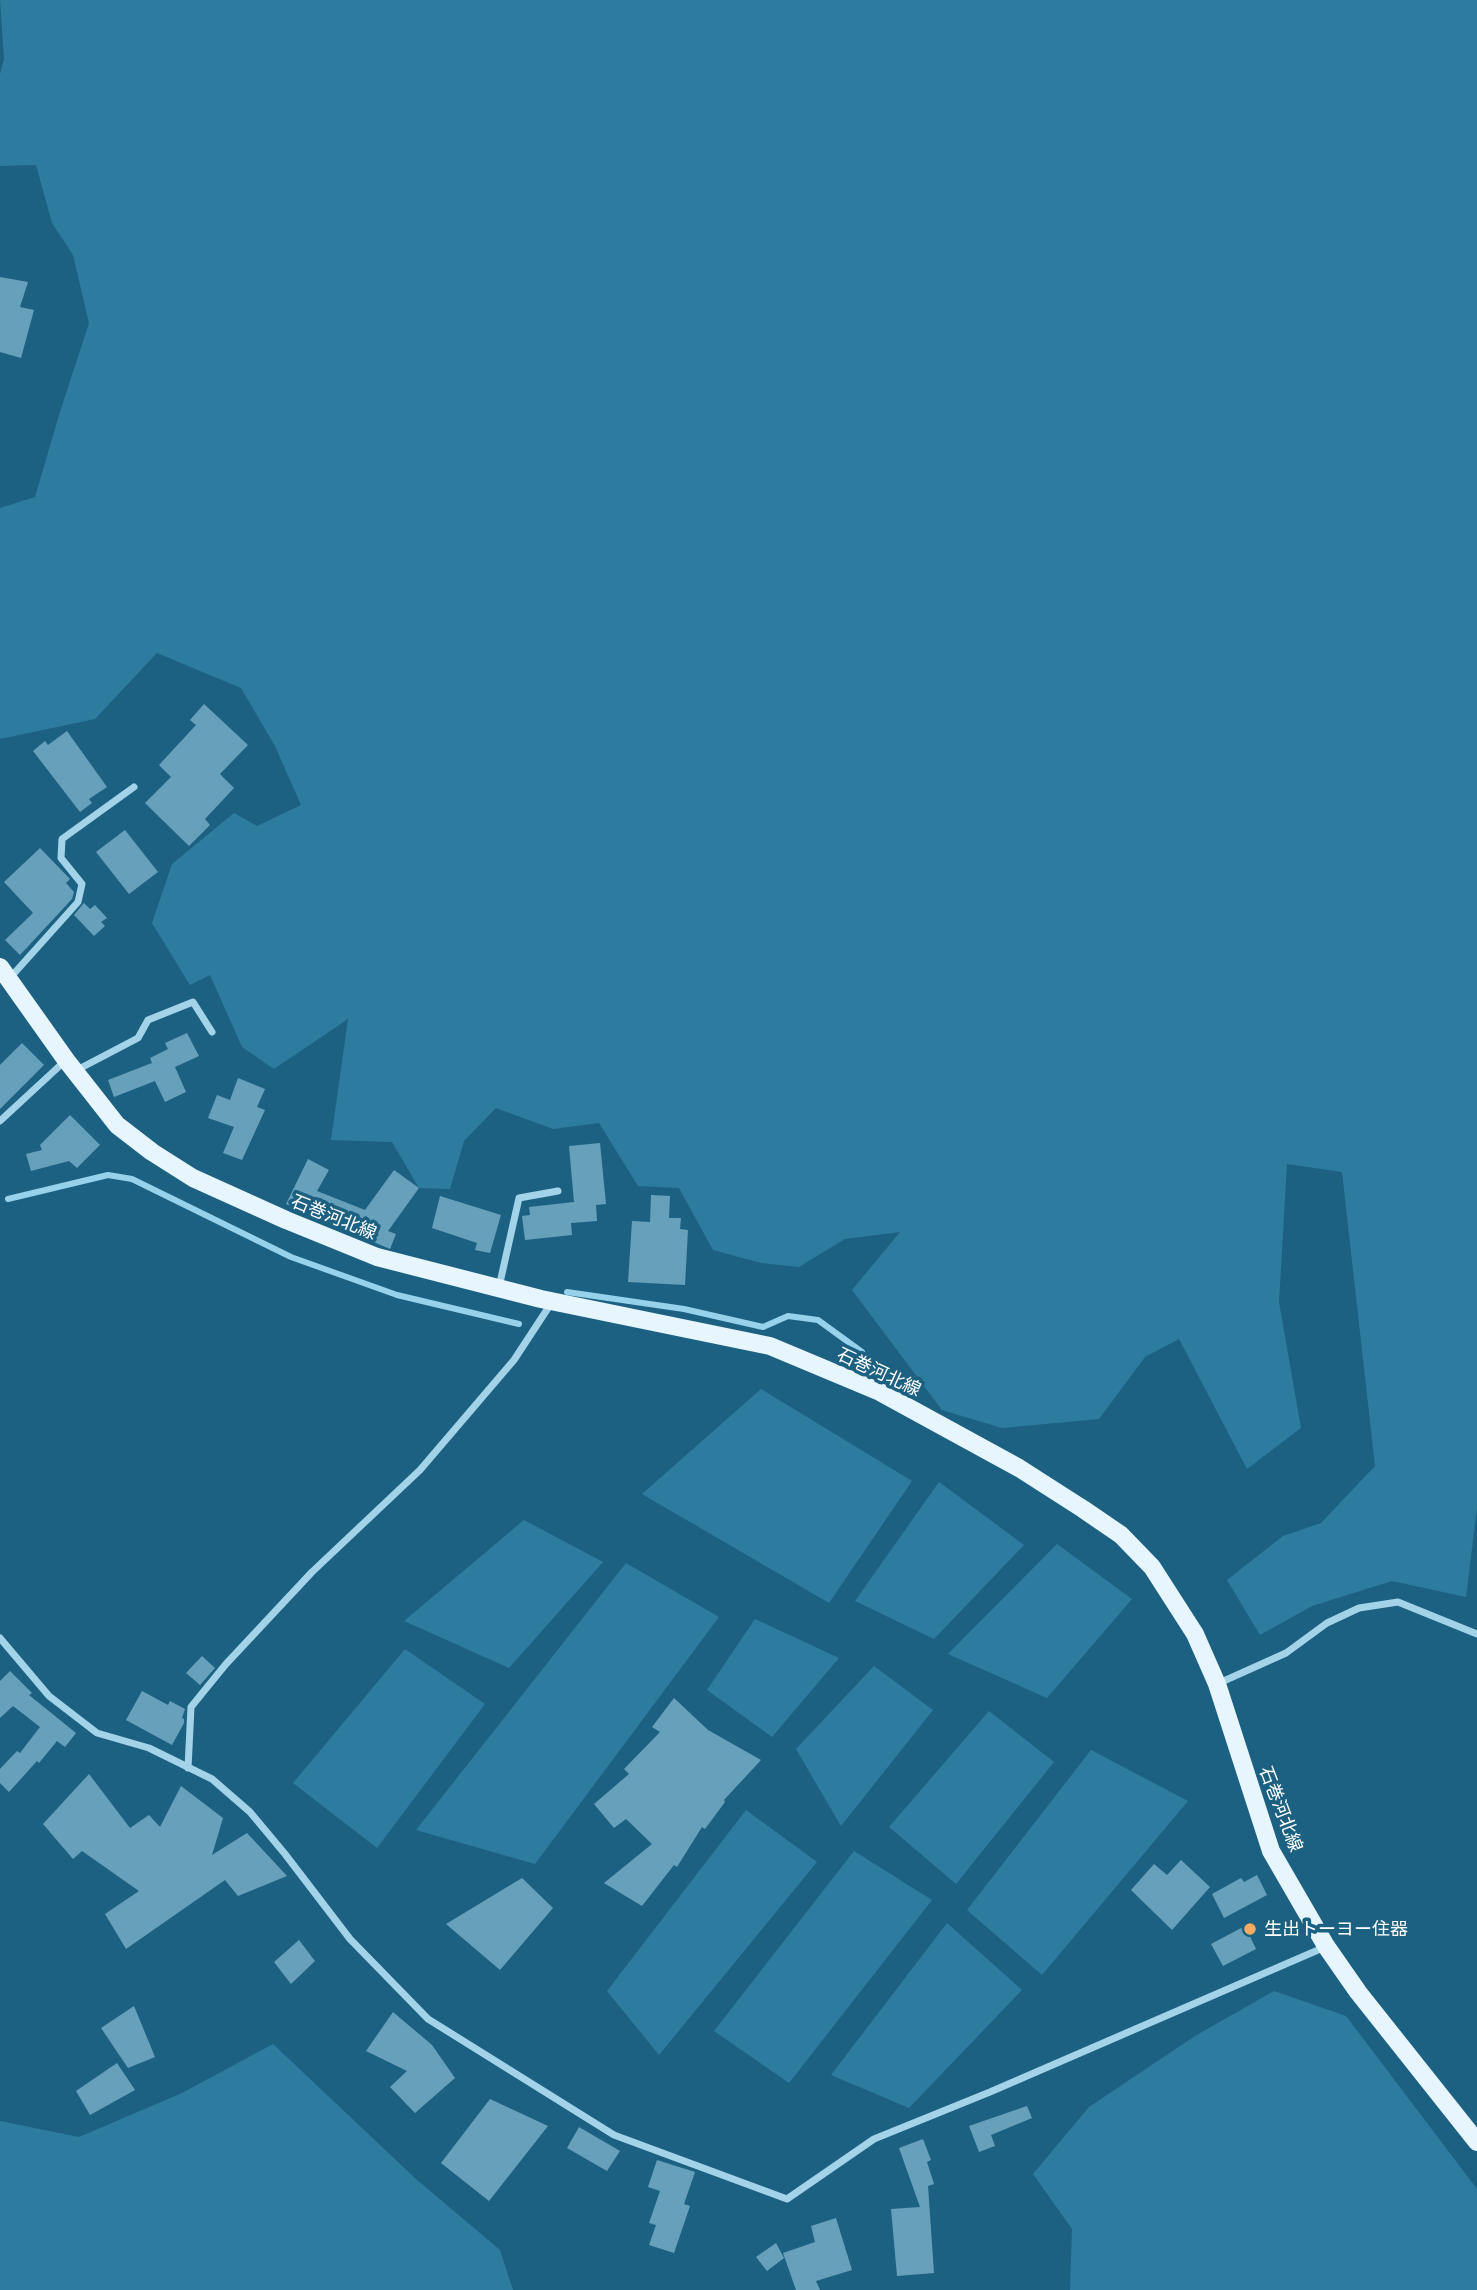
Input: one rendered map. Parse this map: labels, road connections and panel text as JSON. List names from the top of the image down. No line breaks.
{"streets":{"main road":["石巻河北線"]},"places":["生出トーヨー住器"]}
